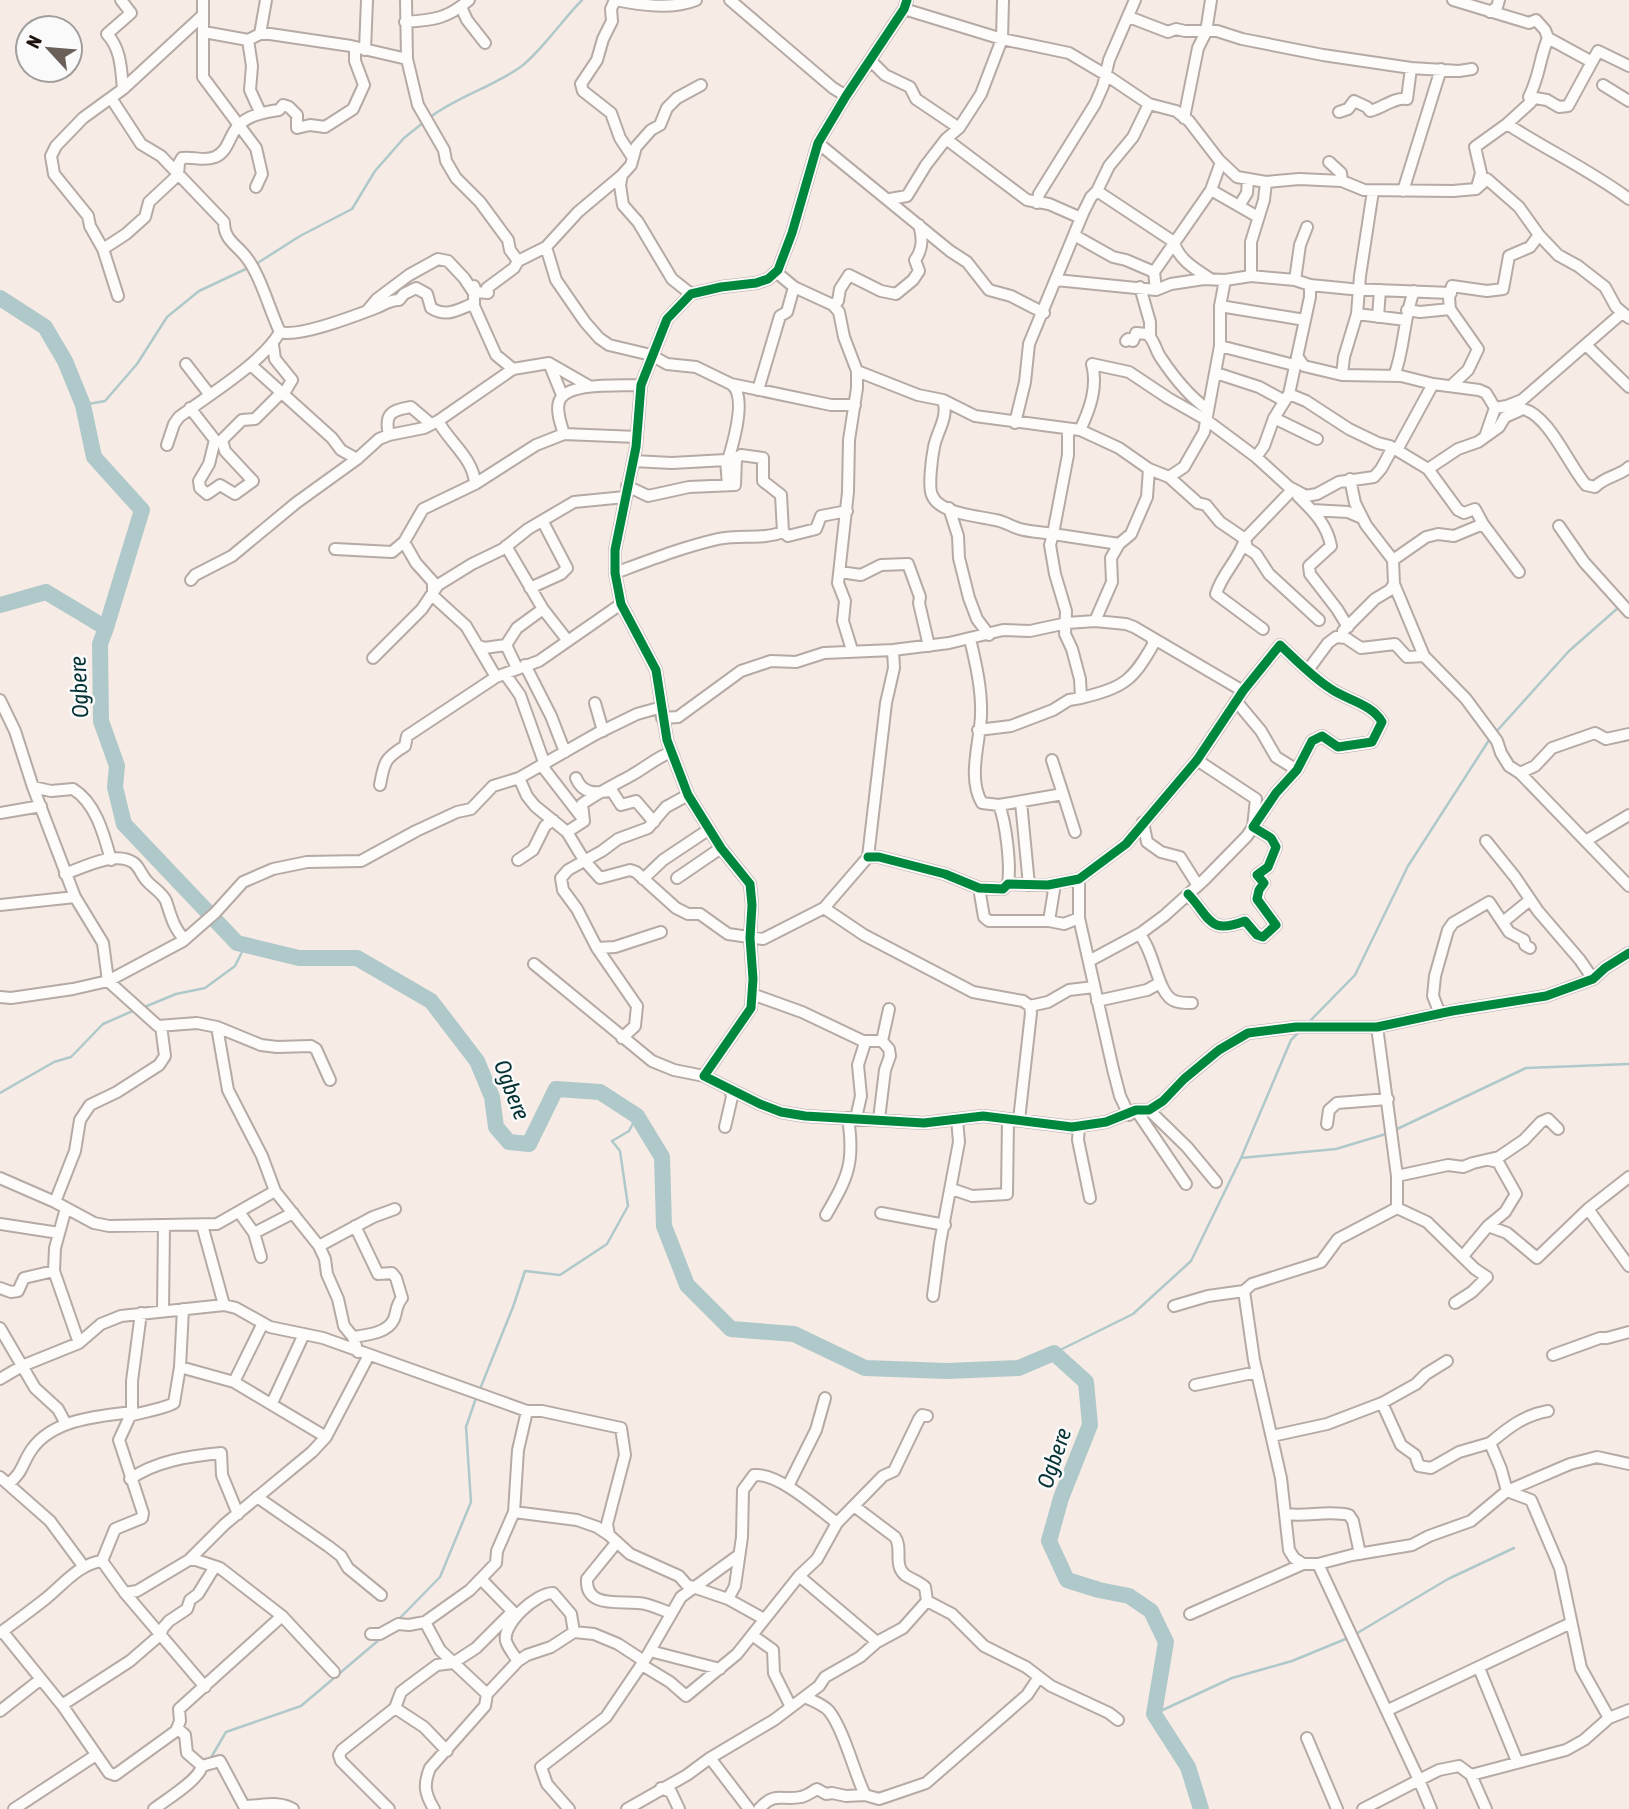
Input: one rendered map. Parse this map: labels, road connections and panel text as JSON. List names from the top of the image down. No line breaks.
{"water":["Ogbere"],"north":"top left"}
